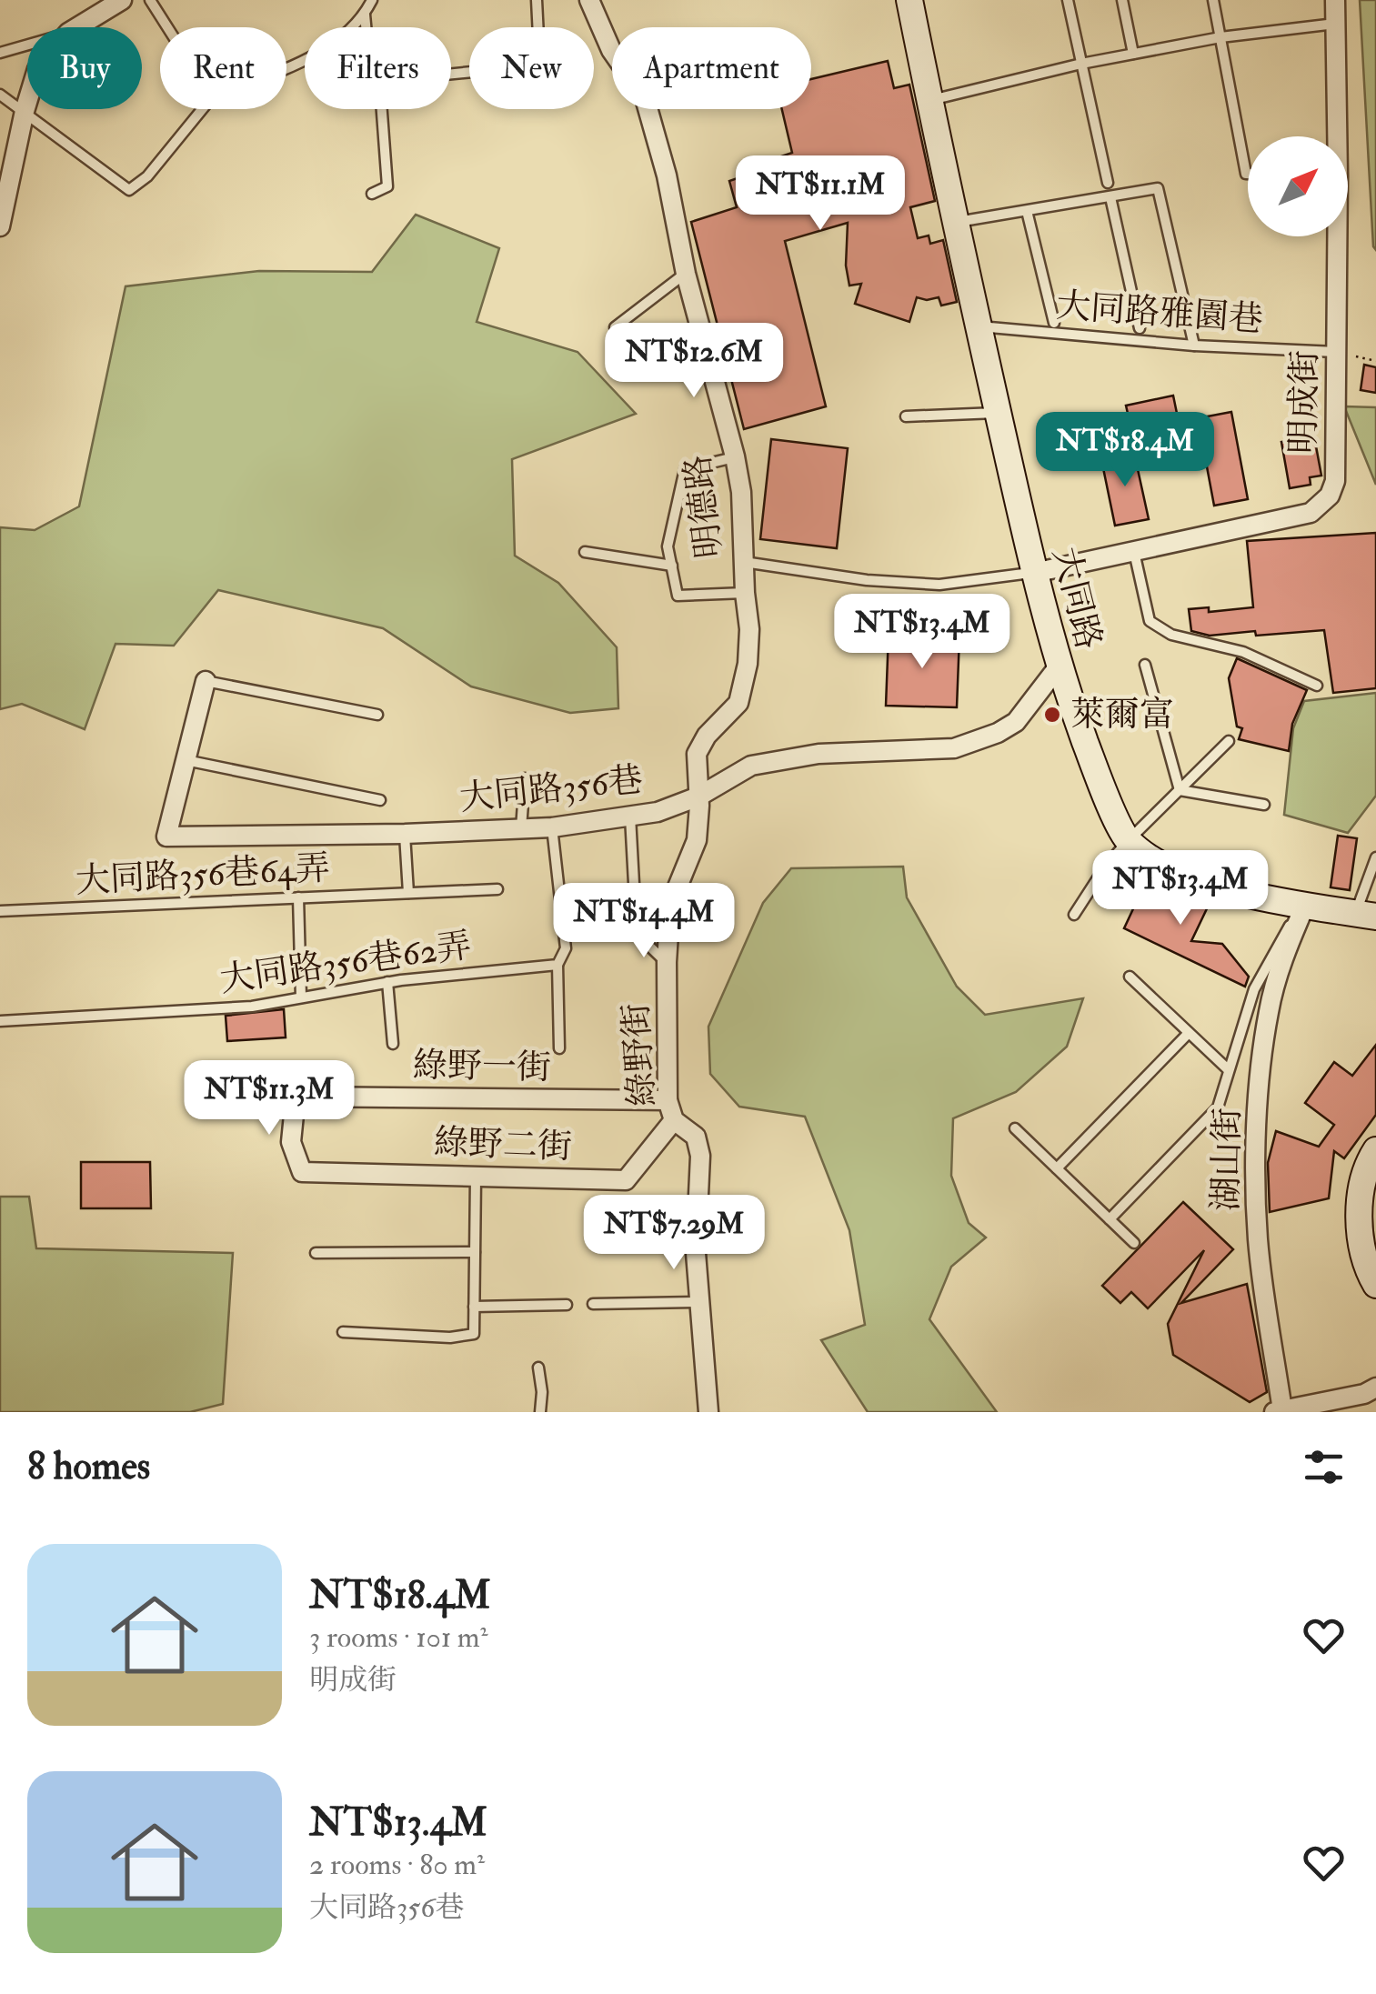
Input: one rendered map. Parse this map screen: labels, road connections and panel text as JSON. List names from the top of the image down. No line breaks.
{"streets":{"street":["明成街","明德路","大同路","大同路356巷","綠野街","綠野一街","綠野二街","湖山街"],"lane":["大同路雅園巷","大同路356巷64弄","大同路356巷62弄"]},"crossings":[["大同路雅園巷","明成街"],["大同路雅園巷","大同路"],["明成街","大同路"],["明德路","大同路356巷"],["明德路","綠野街"],["大同路","大同路356巷"],["大同路356巷","綠野街"],["綠野街","綠野一街"],["綠野街","綠野二街"],["綠野一街","綠野二街"]],"places":["萊爾富"],"north":"top right","page":{"chip":["Buy","Rent","Filters","New","Apartment"],"price":["NT$11.1M","NT$12.6M","NT$18.4M","NT$13.4M","NT$13.4M","NT$14.4M","NT$11.3M","NT$7.29M"],"heading":"8 homes","list":[{"name":"NT$18.4M","note":"3 rooms · 101 m² · 明成街"},{"name":"NT$13.4M","note":"2 rooms · 80 m² · 大同路356巷"}]}}
